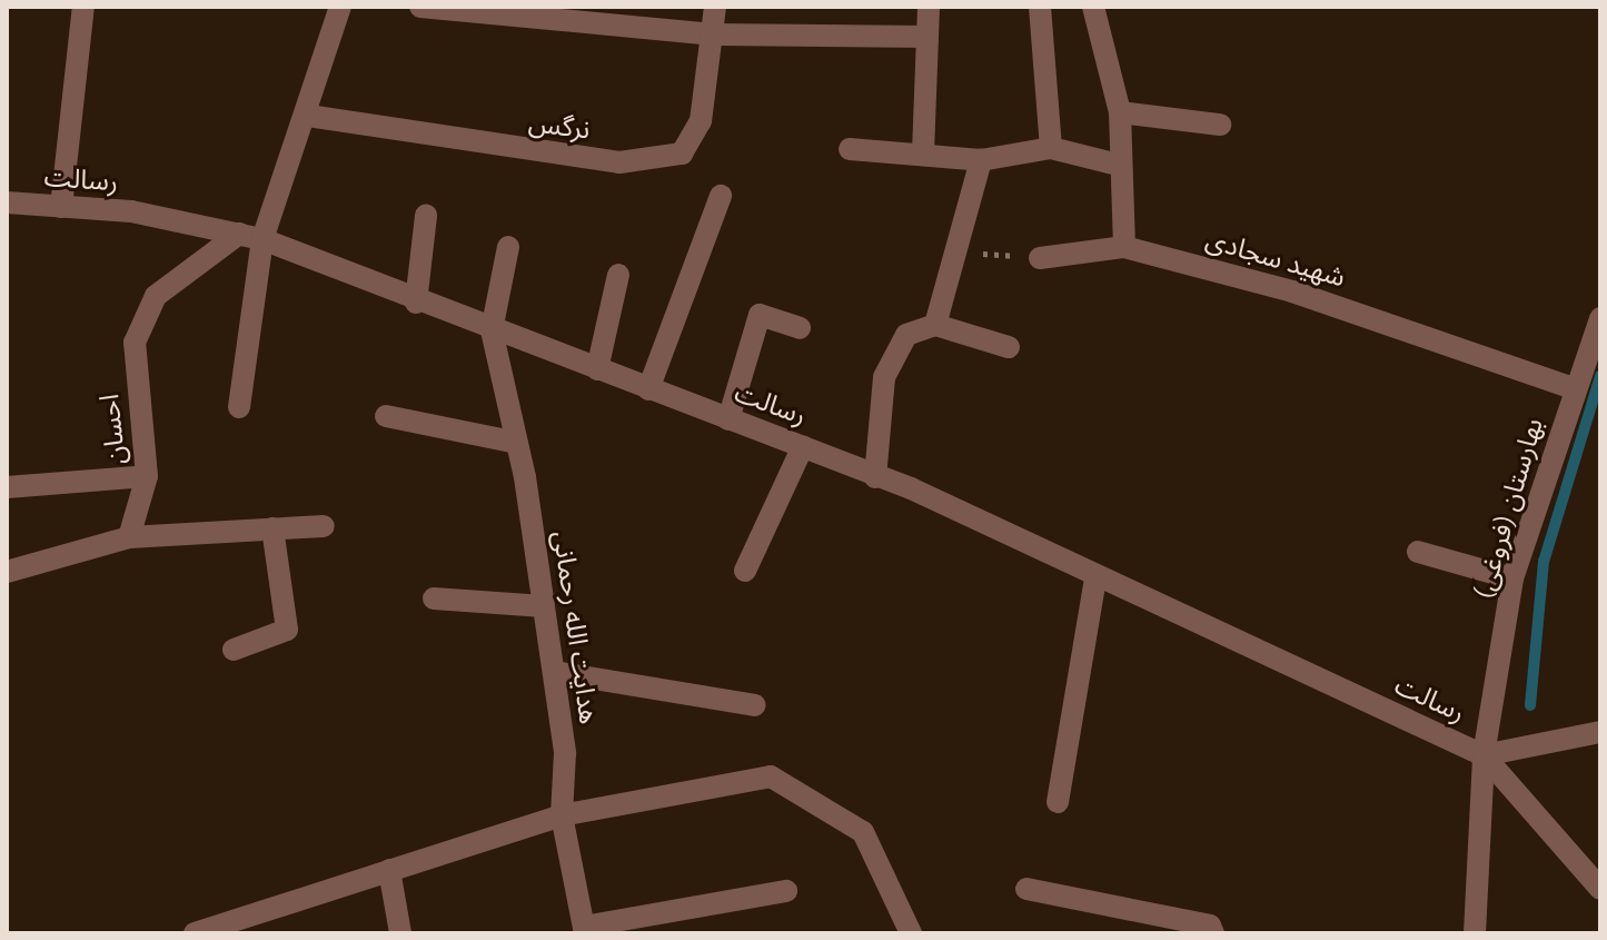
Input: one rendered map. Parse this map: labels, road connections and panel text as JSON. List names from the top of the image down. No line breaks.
{"streets":{"street":["نرگس","رسالت","شهید سجادی","احسان","بهارستان (فروغی)","هدایت الله رحمانی"]},"crossings":[["رسالت","احسان"],["رسالت","بهارستان (فروغی)"],["رسالت","هدایت الله رحمانی"],["شهید سجادی","بهارستان (فروغی)"]]}
